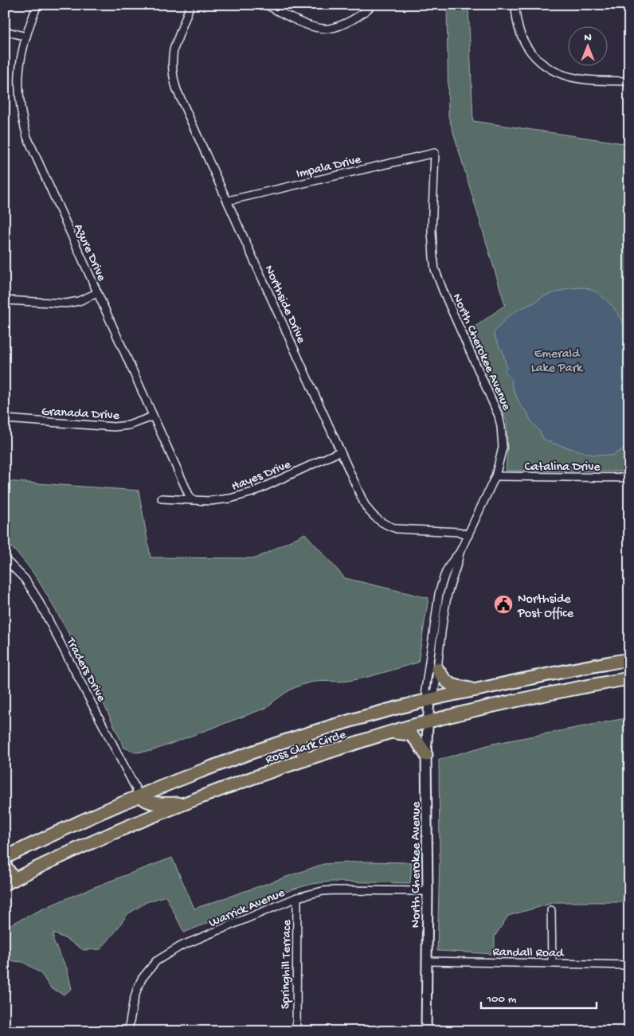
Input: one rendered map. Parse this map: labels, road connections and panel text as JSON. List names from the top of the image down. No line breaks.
{"streets":{"highway":["Ross Clark Circle"],"street":["Impala Drive","Azure Drive","Northside Drive","North Cherokee Avenue","Granada Drive","Catalina Drive","Hayes Drive","Traders Drive","Warrick Avenue","Randall Road","Springhill Terrace"]},"crossings":[["Impala Drive","Northside Drive"],["Impala Drive","North Cherokee Avenue"],["Azure Drive","Granada Drive"],["Azure Drive","Hayes Drive"],["Northside Drive","North Cherokee Avenue"],["Northside Drive","Hayes Drive"],["North Cherokee Avenue","Catalina Drive"],["North Cherokee Avenue","Ross Clark Circle"],["North Cherokee Avenue","Warrick Avenue"],["North Cherokee Avenue","Randall Road"],["Traders Drive","Ross Clark Circle"],["Warrick Avenue","Springhill Terrace"]],"parks":["Emerald Lake Park"],"places":{"public building":["Northside Post Office"]},"scale_bar":"100 m","north":"top"}
